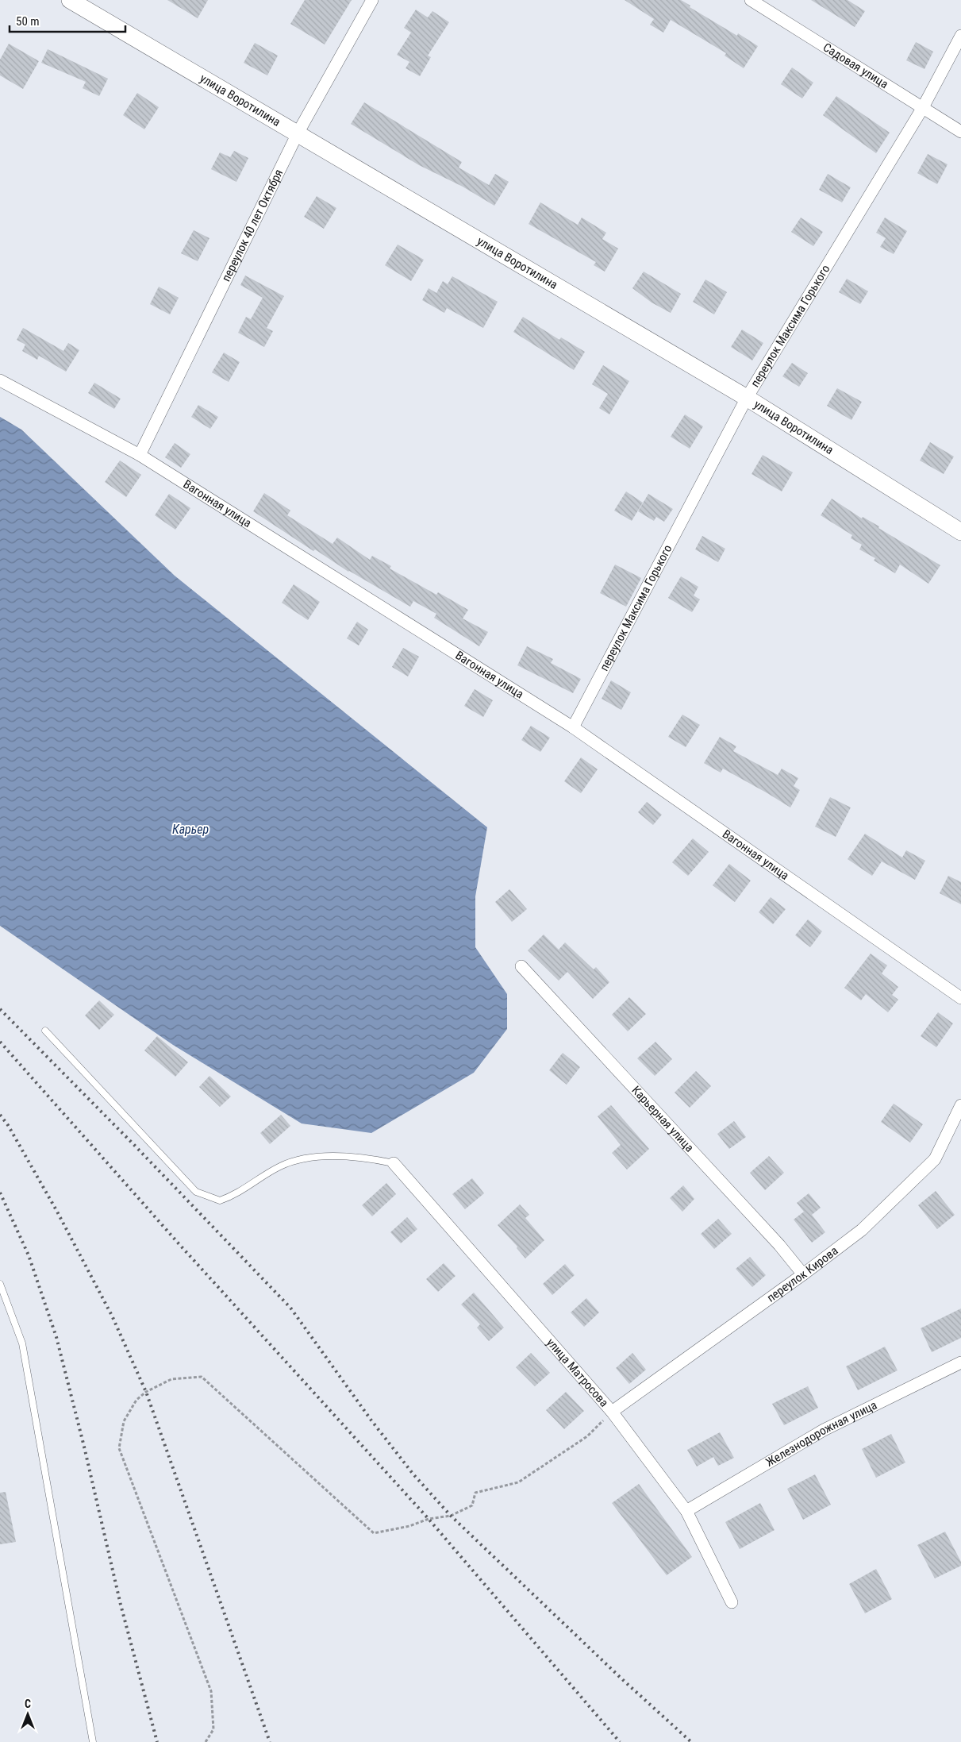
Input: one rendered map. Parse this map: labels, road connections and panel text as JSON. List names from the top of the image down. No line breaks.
{"streets":{"street":["Садовая улица","улица Воротилина","переулок 40 лет Октября","переулок Максима Горького","Вагонная улица","Карьерная улица","переулок Кирова","улица Матросова","Железнодорожная улица"]},"crossings":[["Садовая улица","переулок Максима Горького"],["улица Воротилина","переулок 40 лет Октября"],["улица Воротилина","переулок Максима Горького"],["переулок 40 лет Октября","Вагонная улица"],["переулок Максима Горького","Вагонная улица"],["Карьерная улица","переулок Кирова"],["переулок Кирова","улица Матросова"],["улица Матросова","Железнодорожная улица"]],"water":["Карьер"],"scale_bar":"50 m","north":"top"}
